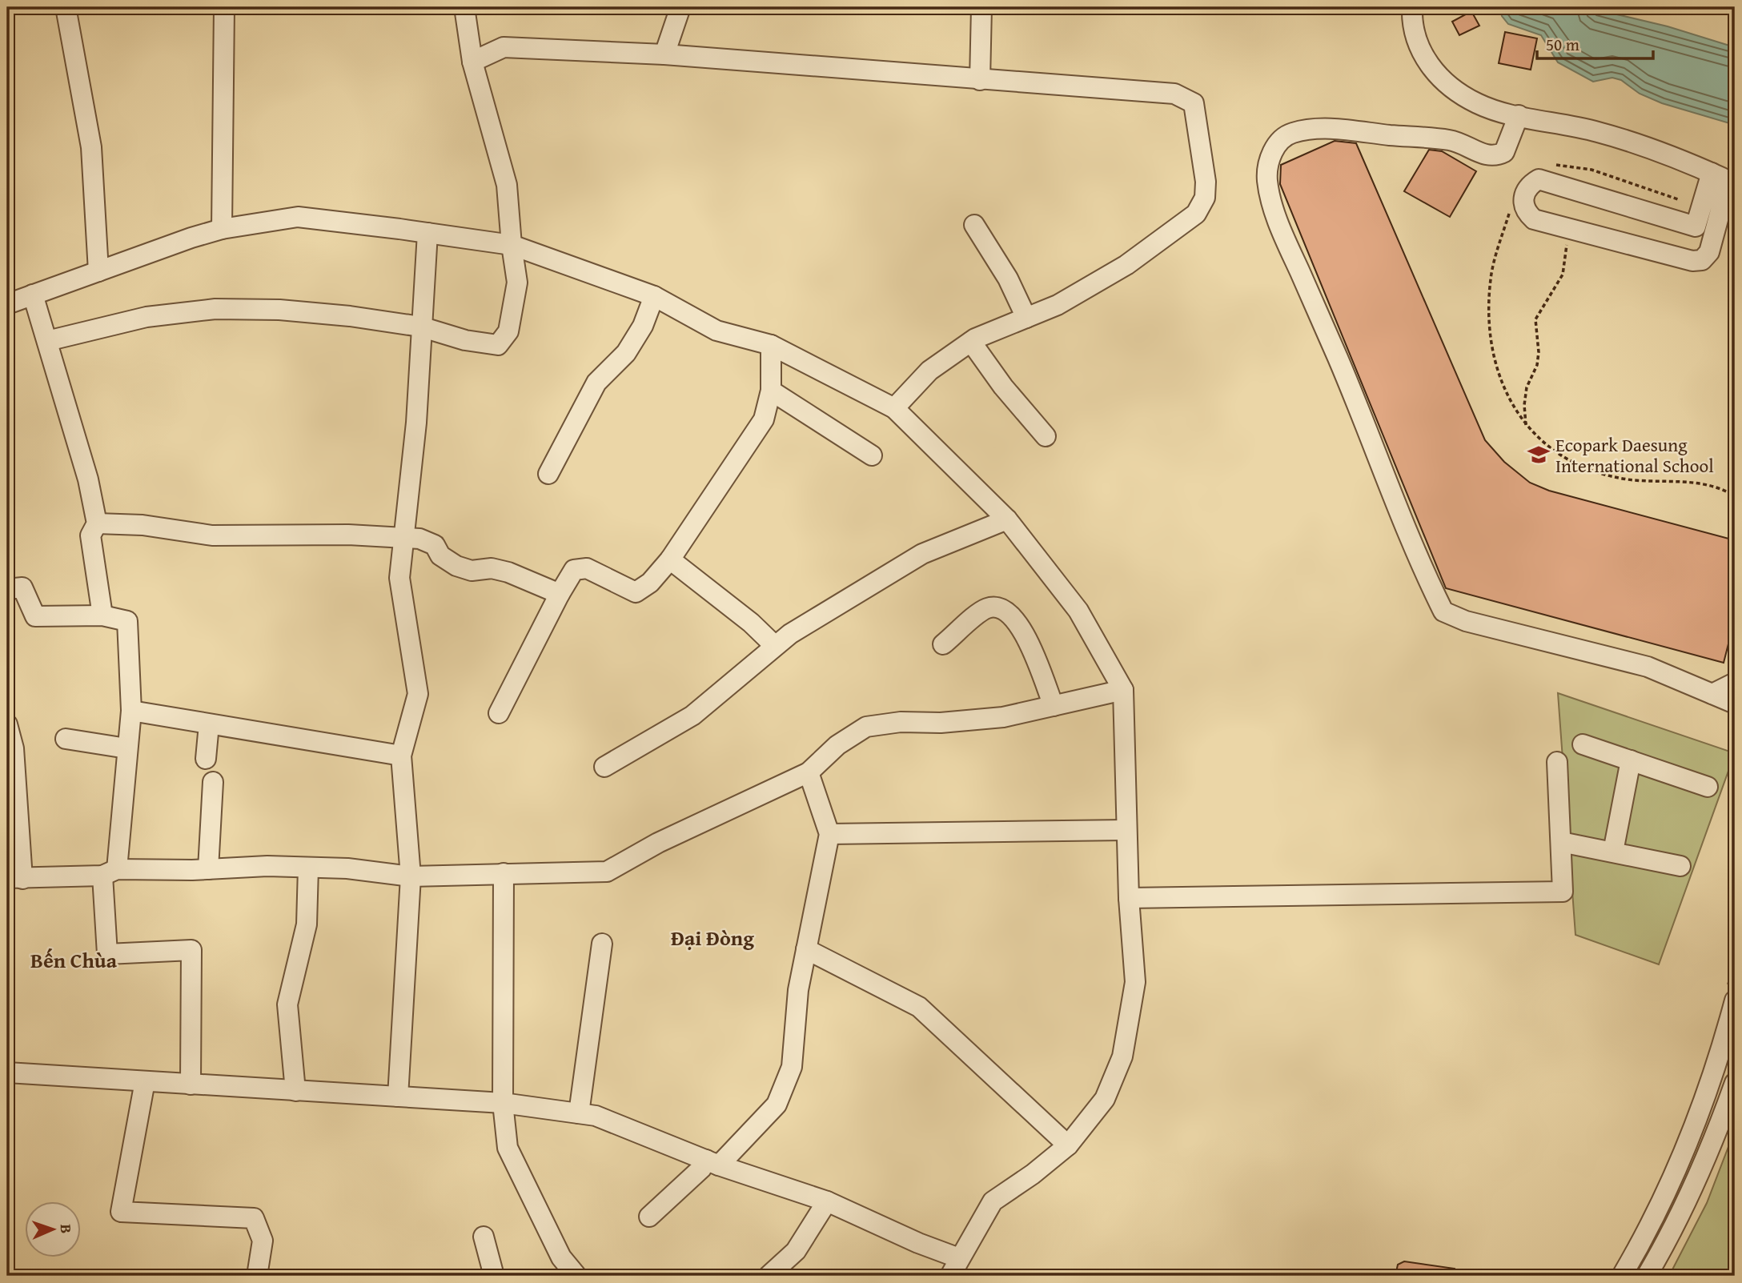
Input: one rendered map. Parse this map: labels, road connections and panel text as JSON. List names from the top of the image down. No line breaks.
{"districts":["Đại Đòng","Bến Chùa"],"places":{"school or university":["Ecopark Daesung International School"]},"scale_bar":"50 m","north":"right"}
